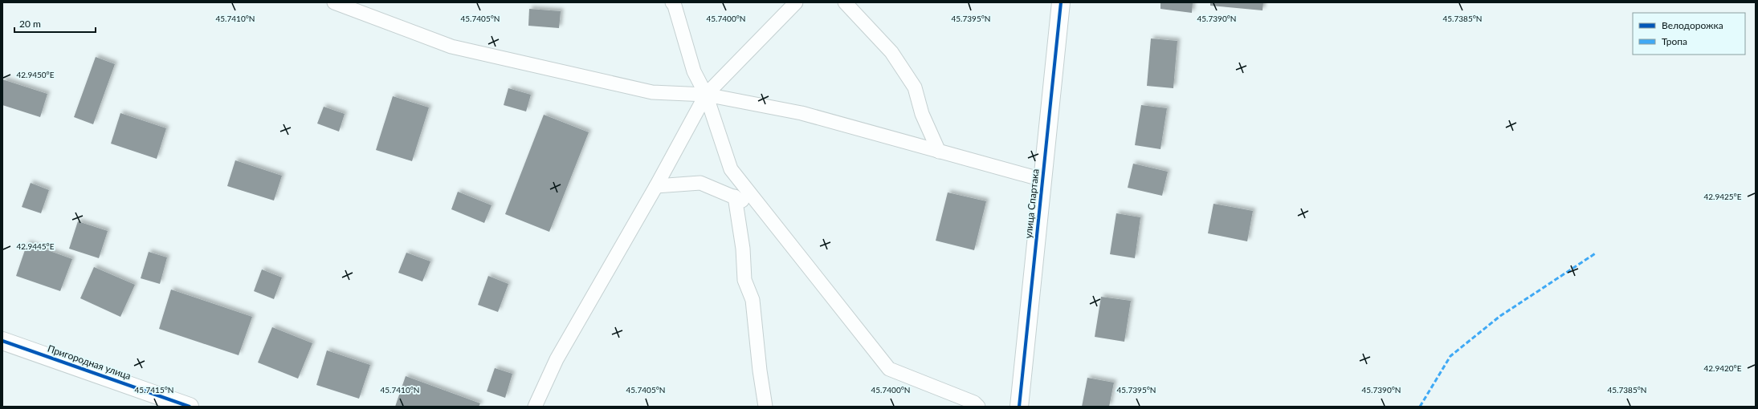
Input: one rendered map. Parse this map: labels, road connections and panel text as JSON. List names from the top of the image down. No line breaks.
{"streets":{"street":["улица Спартака","Пригородная улица"]},"legend":["Велодорожка","Тропа"],"scale_bar":"20 m","coordinates":["45.7410°N","45.7405°N","45.7400°N","45.7395°N","45.7390°N","45.7385°N","42.9450°E","42.9425°E","42.9445°E","42.9420°E","45.7415°N"]}
